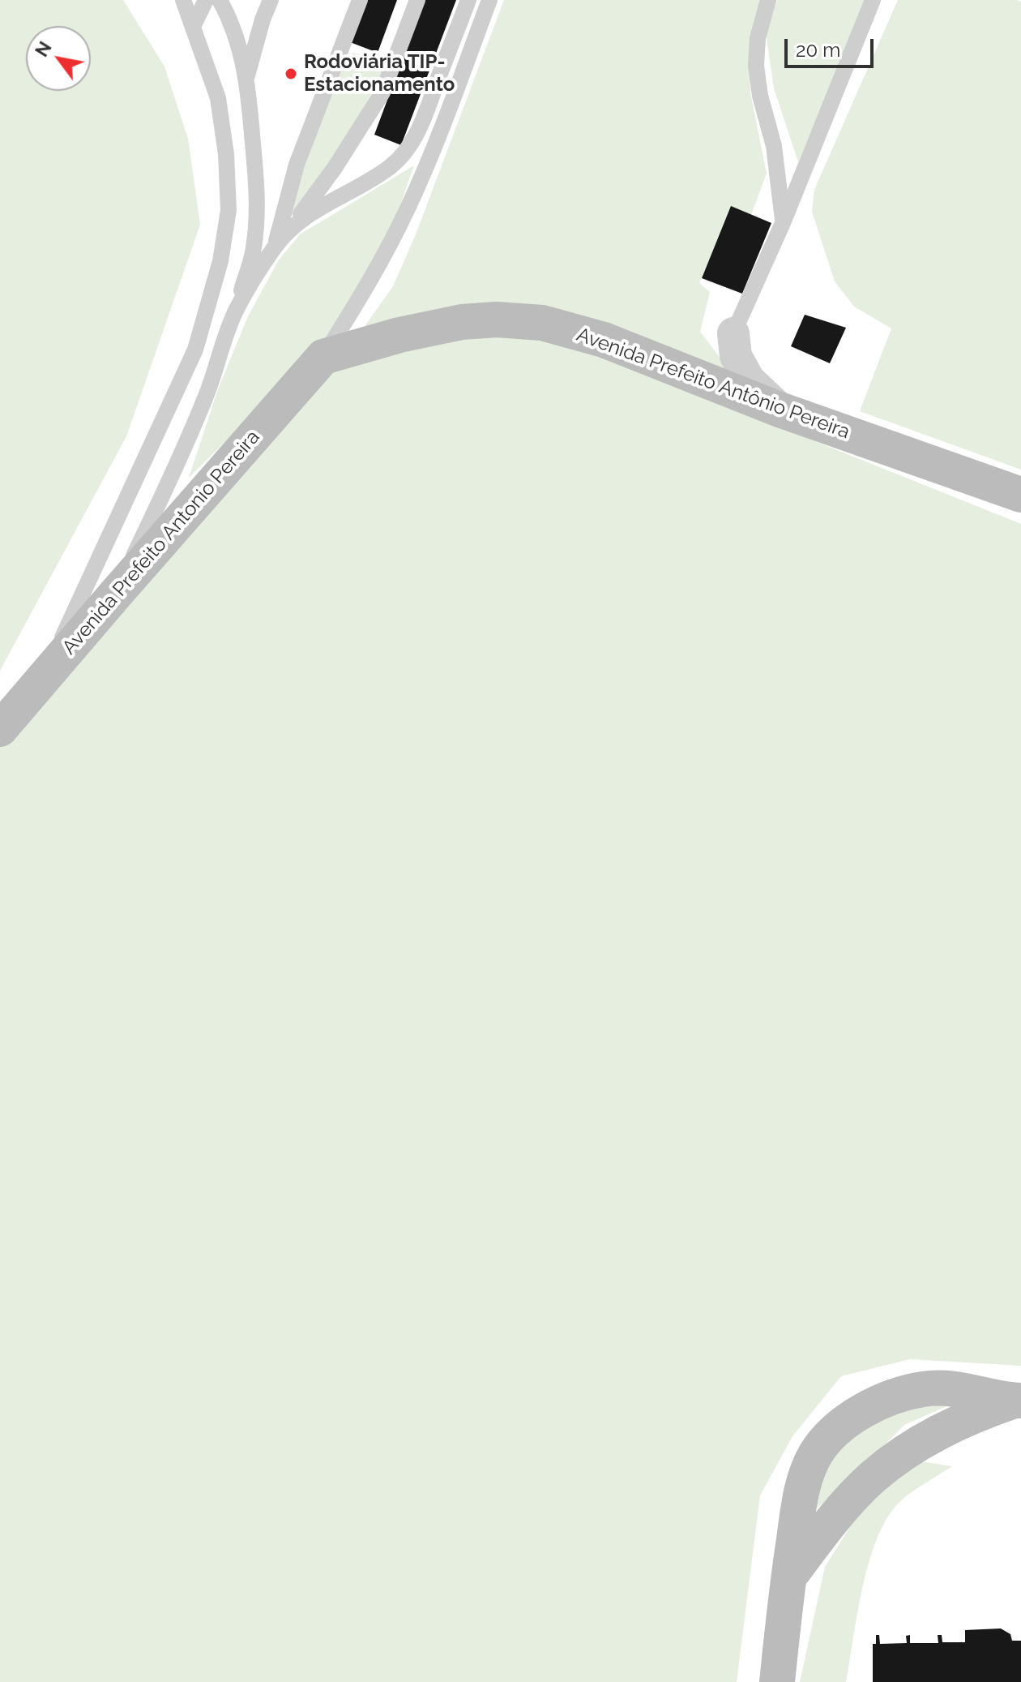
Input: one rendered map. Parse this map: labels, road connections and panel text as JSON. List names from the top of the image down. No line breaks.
{"streets":{"street":["Avenida Prefeito Antônio Pereira","Avenida Prefeito Antonio Pereira"]},"crossings":[["Avenida Prefeito Antônio Pereira","Avenida Prefeito Antonio Pereira"]],"places":["Rodoviária TIP- Estacionamento"],"scale_bar":"20 m","north":"top left"}
